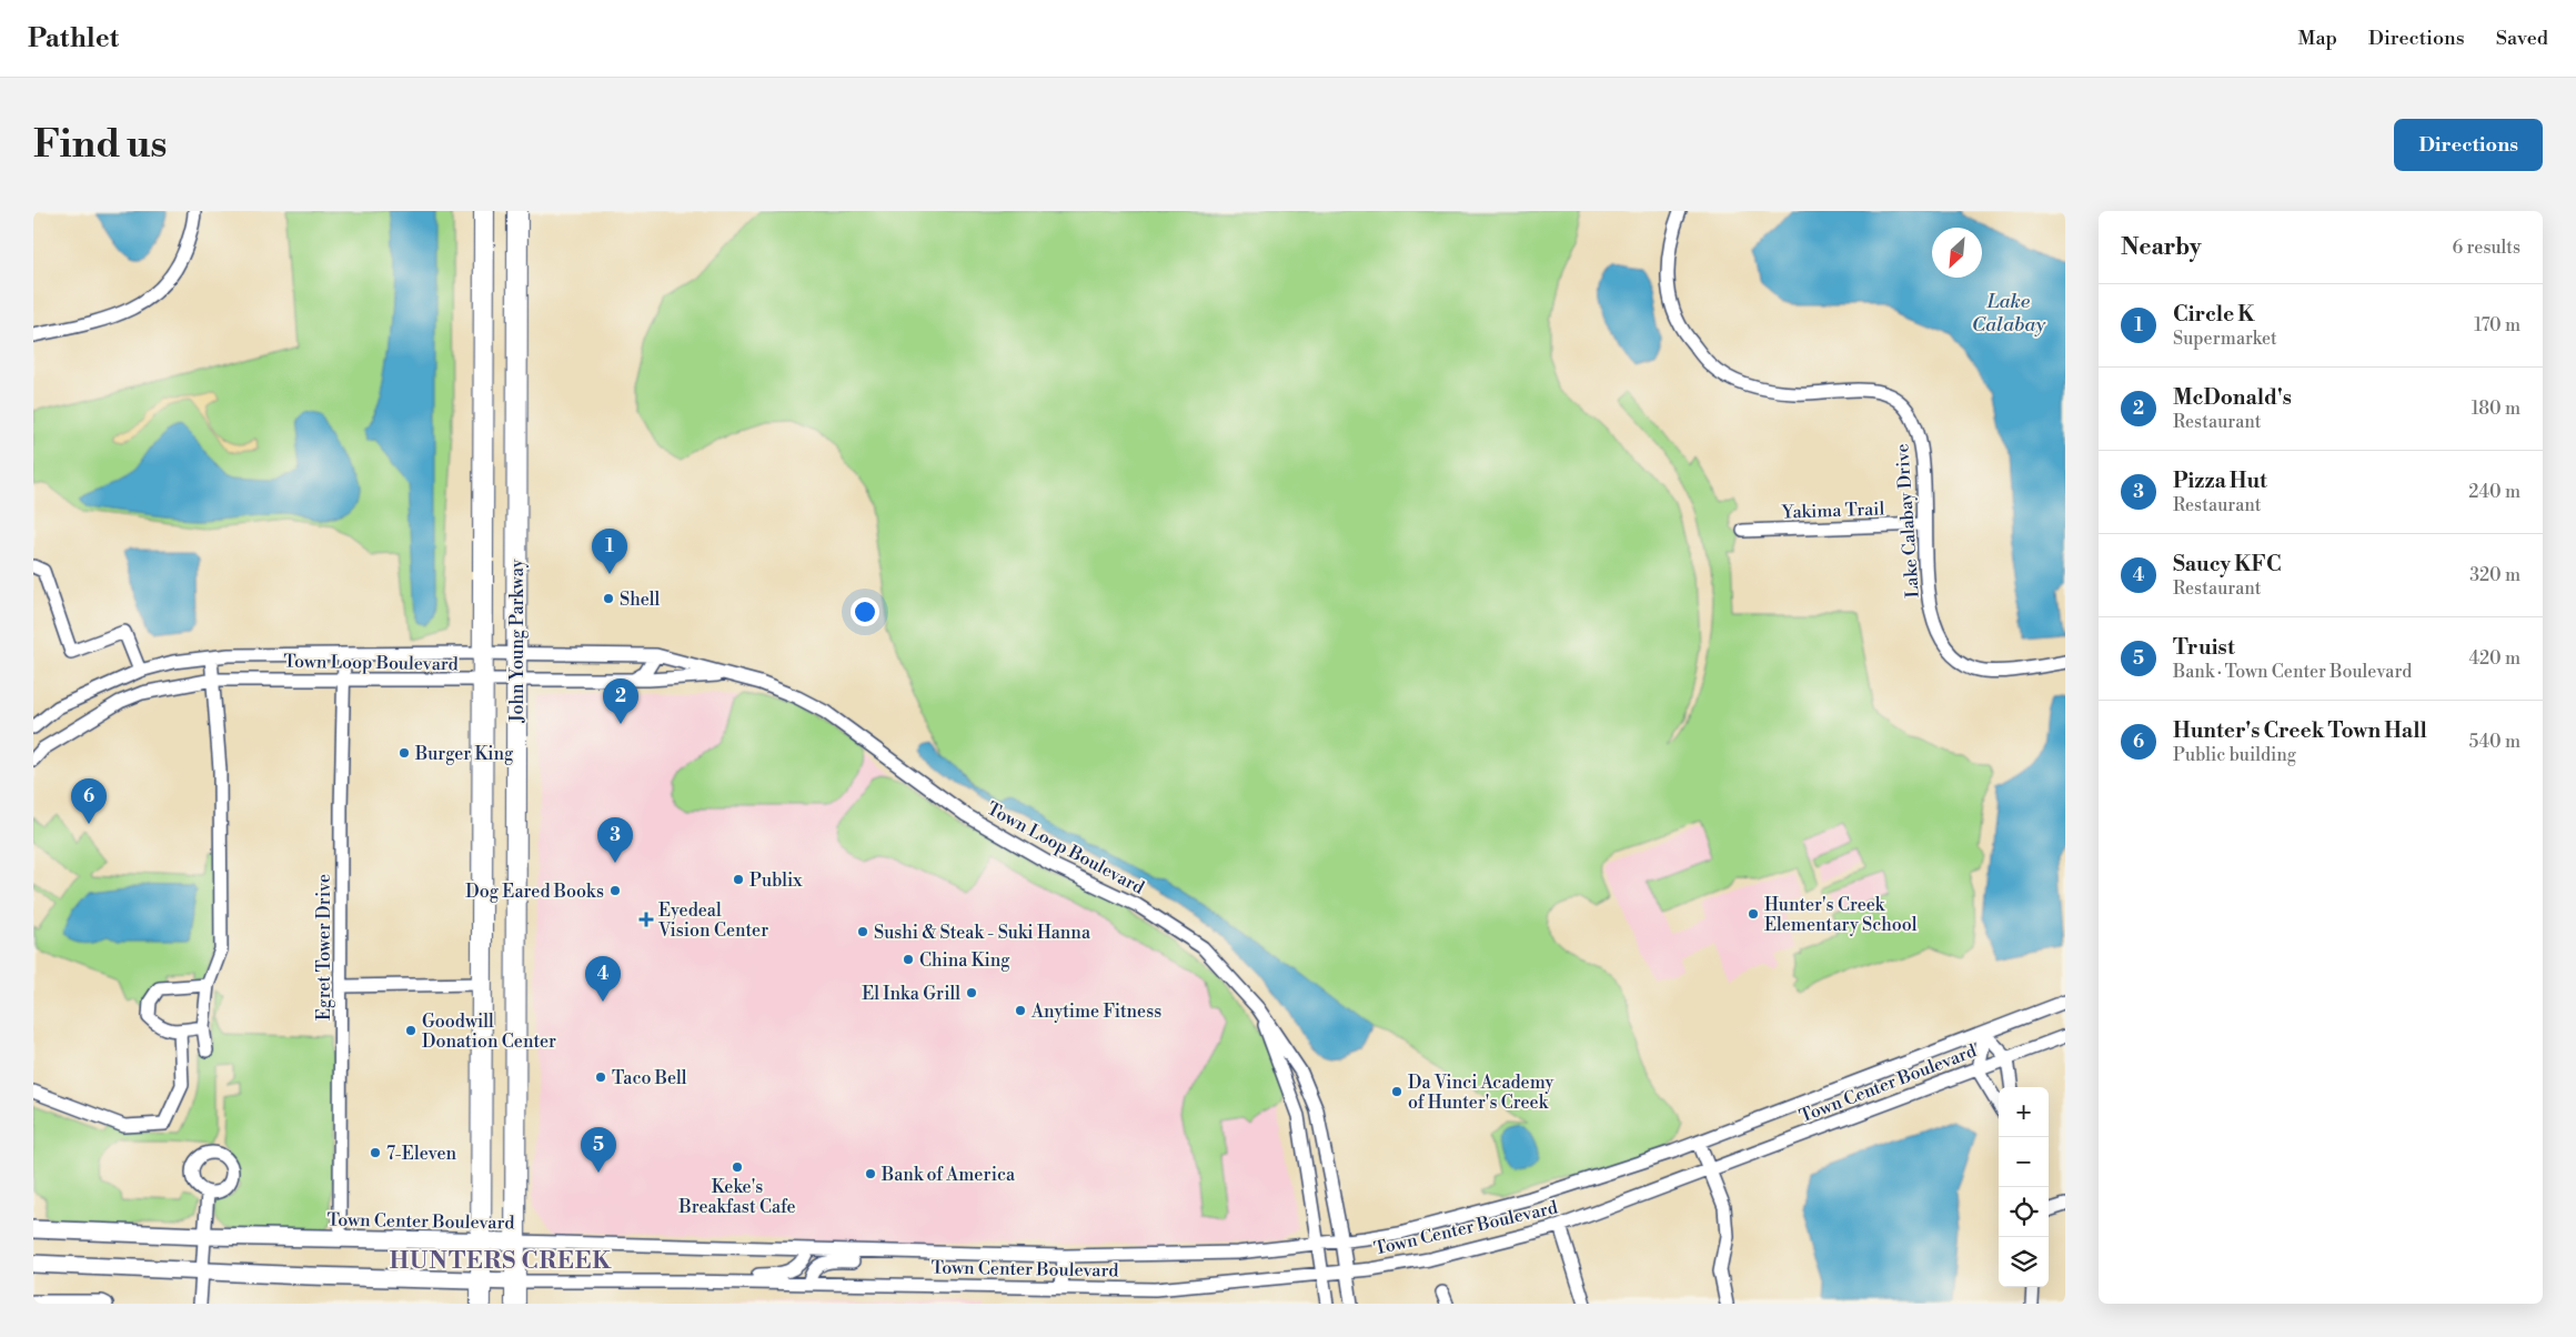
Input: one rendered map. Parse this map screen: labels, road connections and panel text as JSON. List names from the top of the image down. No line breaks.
{"streets":{"highway":["John Young Parkway"],"main road":["Town Center Boulevard"],"street":["Yakima Trail","Lake Calabay Drive","Town Loop Boulevard","Egret Tower Drive"]},"crossings":[["Yakima Trail","Lake Calabay Drive"],["John Young Parkway","Town Loop Boulevard"],["John Young Parkway","Town Center Boulevard"],["Town Loop Boulevard","Egret Tower Drive"],["Town Loop Boulevard","Town Center Boulevard"],["Egret Tower Drive","Town Center Boulevard"]],"districts":["HUNTERS CREEK"],"water":["Lake Calabay"],"places":{"other":["Shell","Burger King","Publix","Dog Eared Books","Hunter's Creek Elementary School","Sushi & Steak - Suki Hanna","China King","El Inka Grill","Anytime Fitness","Goodwill Donation Center","Taco Bell","Da Vinci Academy of Hunter's Creek","7-Eleven","Keke's Breakfast Cafe","Bank of America"],"health":["Eyedeal Vision Center"]},"north":"bottom left","page":{"header":"Pathlet","nav":["Map","Directions","Saved"],"buttons":"Directions","title":"Find us","heading":["Nearby","6 results"],"list":[{"mark":"1","name":"Circle K","note":"Supermarket","value":"170 m"},{"mark":"2","name":"McDonald's","note":"Restaurant","value":"180 m"},{"mark":"3","name":"Pizza Hut","note":"Restaurant","value":"240 m"},{"mark":"4","name":"Saucy KFC","note":"Restaurant","value":"320 m"},{"mark":"5","name":"Truist","note":"Bank · Town Center Boulevard","value":"420 m"},{"mark":"6","name":"Hunter's Creek Town Hall","note":"Public building","value":"540 m"}],"pins":["1","2","6","3","4","5"],"map_buttons":["+","−"]}}
